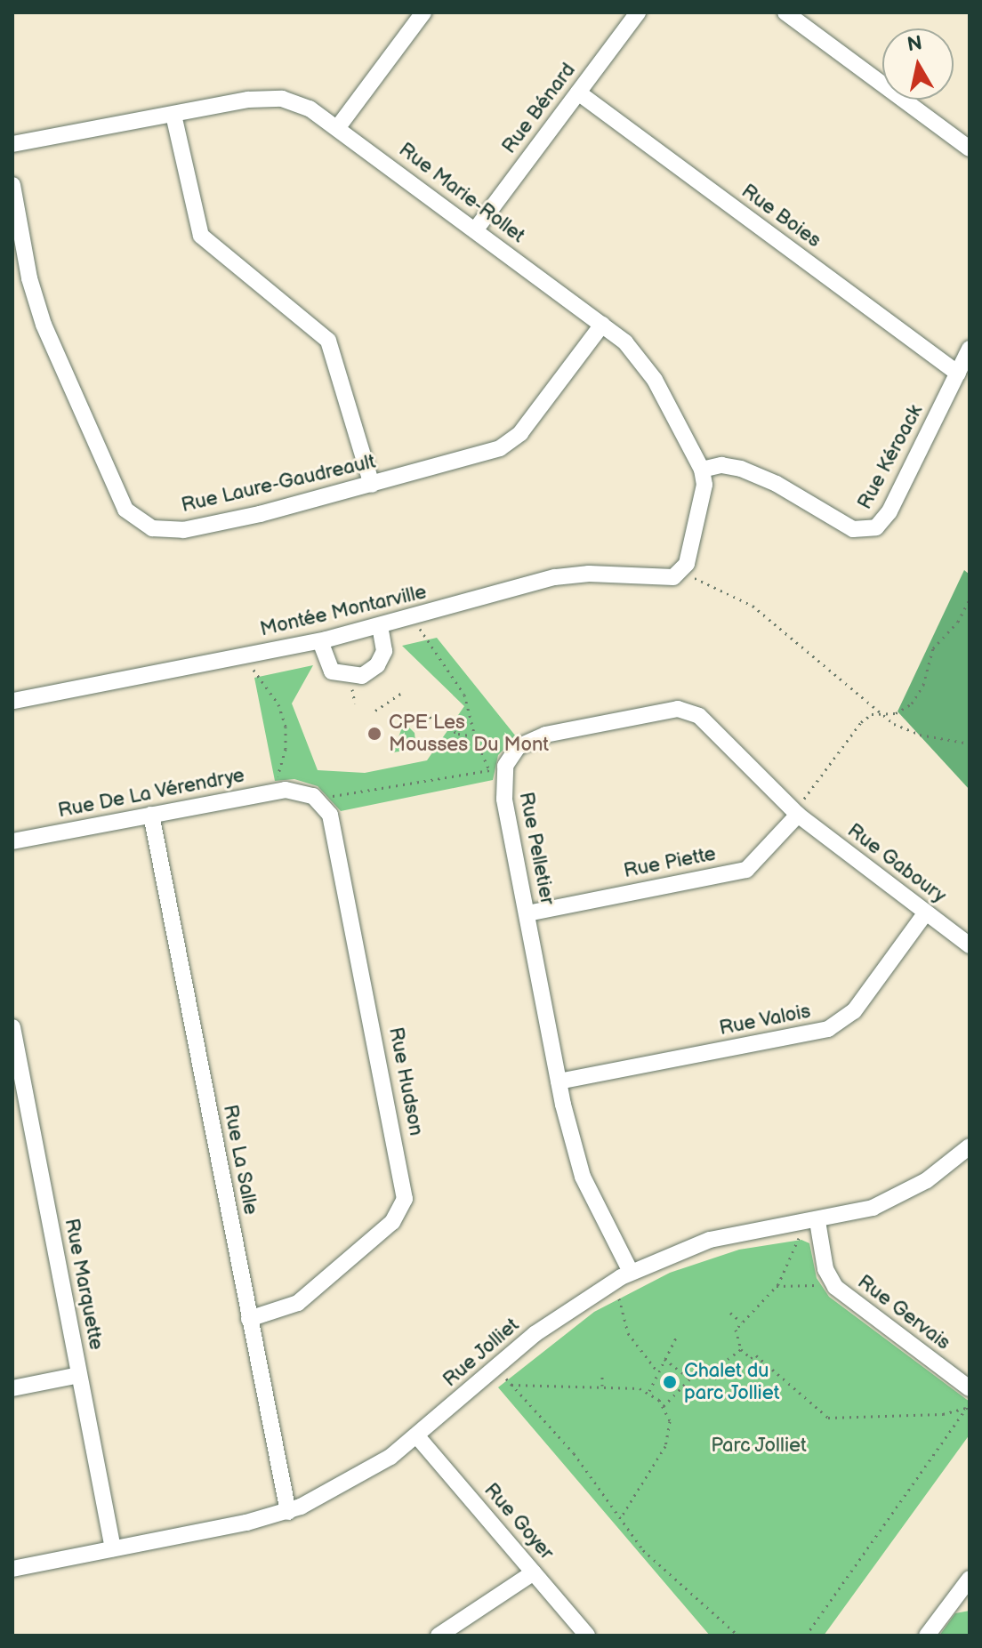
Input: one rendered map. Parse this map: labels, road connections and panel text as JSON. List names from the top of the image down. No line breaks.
{"streets":{"street":["Rue Bénard","Rue Marie-Rollet","Rue Boies","Rue Kéroack","Rue Laure-Gaudreault","Montée Montarville","Rue De La Vérendrye","Rue Pelletier","Rue Piette","Rue Gaboury","Rue Valois","Rue Hudson","Rue La Salle","Rue Marquette","Rue Gervais","Rue Jolliet","Rue Goyer"]},"crossings":[["Rue Bénard","Rue Marie-Rollet"],["Rue Bénard","Rue Boies"],["Rue Marie-Rollet","Rue Kéroack"],["Rue Marie-Rollet","Rue Laure-Gaudreault"],["Rue Boies","Rue Kéroack"],["Rue De La Vérendrye","Rue Hudson"],["Rue De La Vérendrye","Rue La Salle"],["Rue Pelletier","Rue Piette"],["Rue Pelletier","Rue Gaboury"],["Rue Pelletier","Rue Valois"],["Rue Pelletier","Rue Jolliet"],["Rue Piette","Rue Gaboury"],["Rue Gaboury","Rue Valois"],["Rue Hudson","Rue La Salle"],["Rue La Salle","Rue Jolliet"],["Rue Marquette","Rue Jolliet"],["Rue Gervais","Rue Jolliet"],["Rue Jolliet","Rue Goyer"]],"parks":["Parc Jolliet"],"places":["CPE Les Mousses Du Mont","Chalet du parc Jolliet"],"north":"top"}
